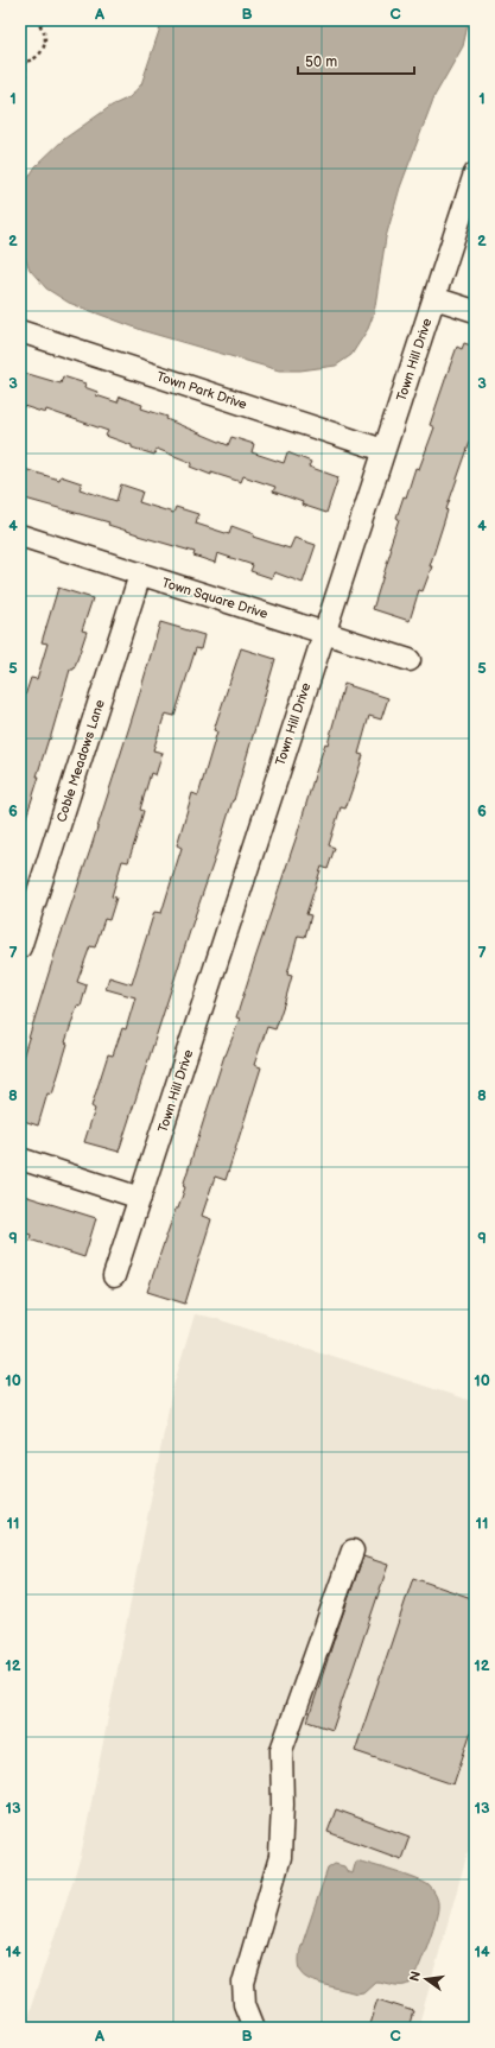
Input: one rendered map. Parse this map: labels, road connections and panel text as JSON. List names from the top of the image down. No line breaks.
{"streets":{"street":["Town Hill Drive","Town Park Drive","Town Square Drive","Coble Meadows Lane"]},"crossings":[["Town Hill Drive","Town Park Drive"],["Town Hill Drive","Town Square Drive"],["Town Square Drive","Coble Meadows Lane"]],"scale_bar":"50 m","north":"left","grid":{"columns":["A","B","C"],"rows":["1","2","3","4","5","6","7","8","9","10","11","12","13","14"]}}
